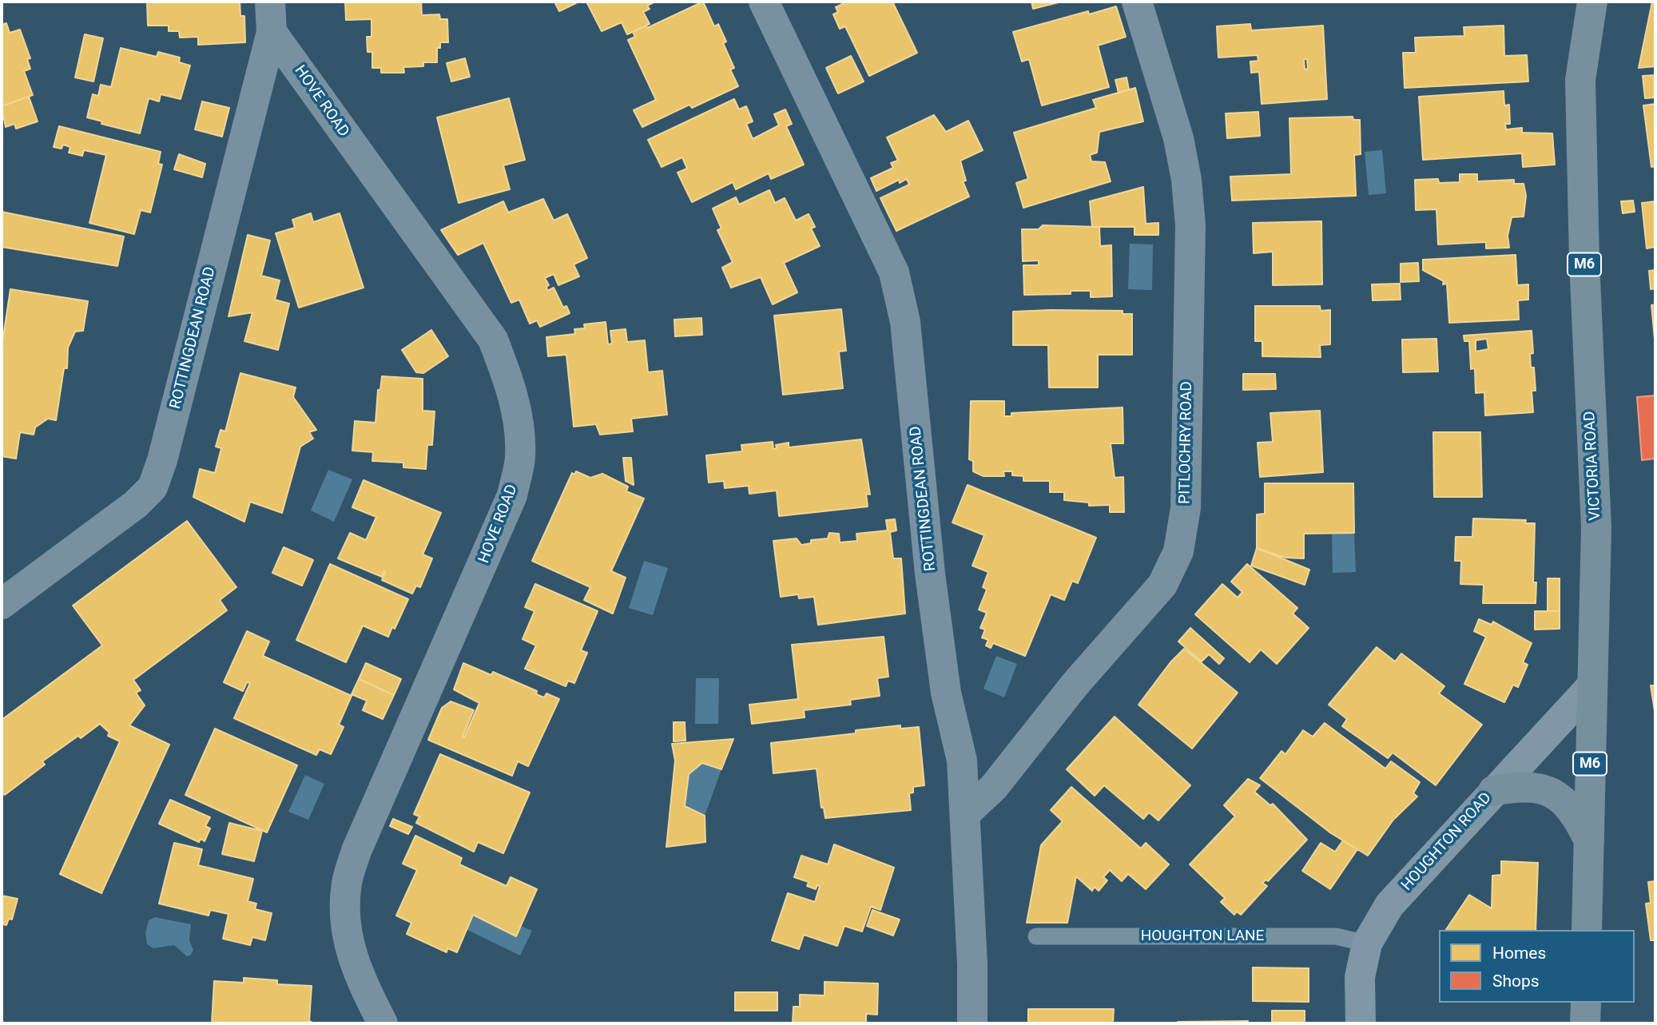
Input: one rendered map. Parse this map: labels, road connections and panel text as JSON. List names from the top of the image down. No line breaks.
{"streets":{"main road":["M6","VICTORIA ROAD"],"street":["HOVE ROAD","ROTTINGDEAN ROAD","PITLOCHRY ROAD","HOUGHTON ROAD"],"lane":["HOUGHTON LANE"]},"crossings":[["HOVE ROAD","ROTTINGDEAN ROAD"],["ROTTINGDEAN ROAD","PITLOCHRY ROAD"],["VICTORIA ROAD","HOUGHTON ROAD"],["HOUGHTON ROAD","HOUGHTON LANE"]],"legend":["Homes","Shops"]}
